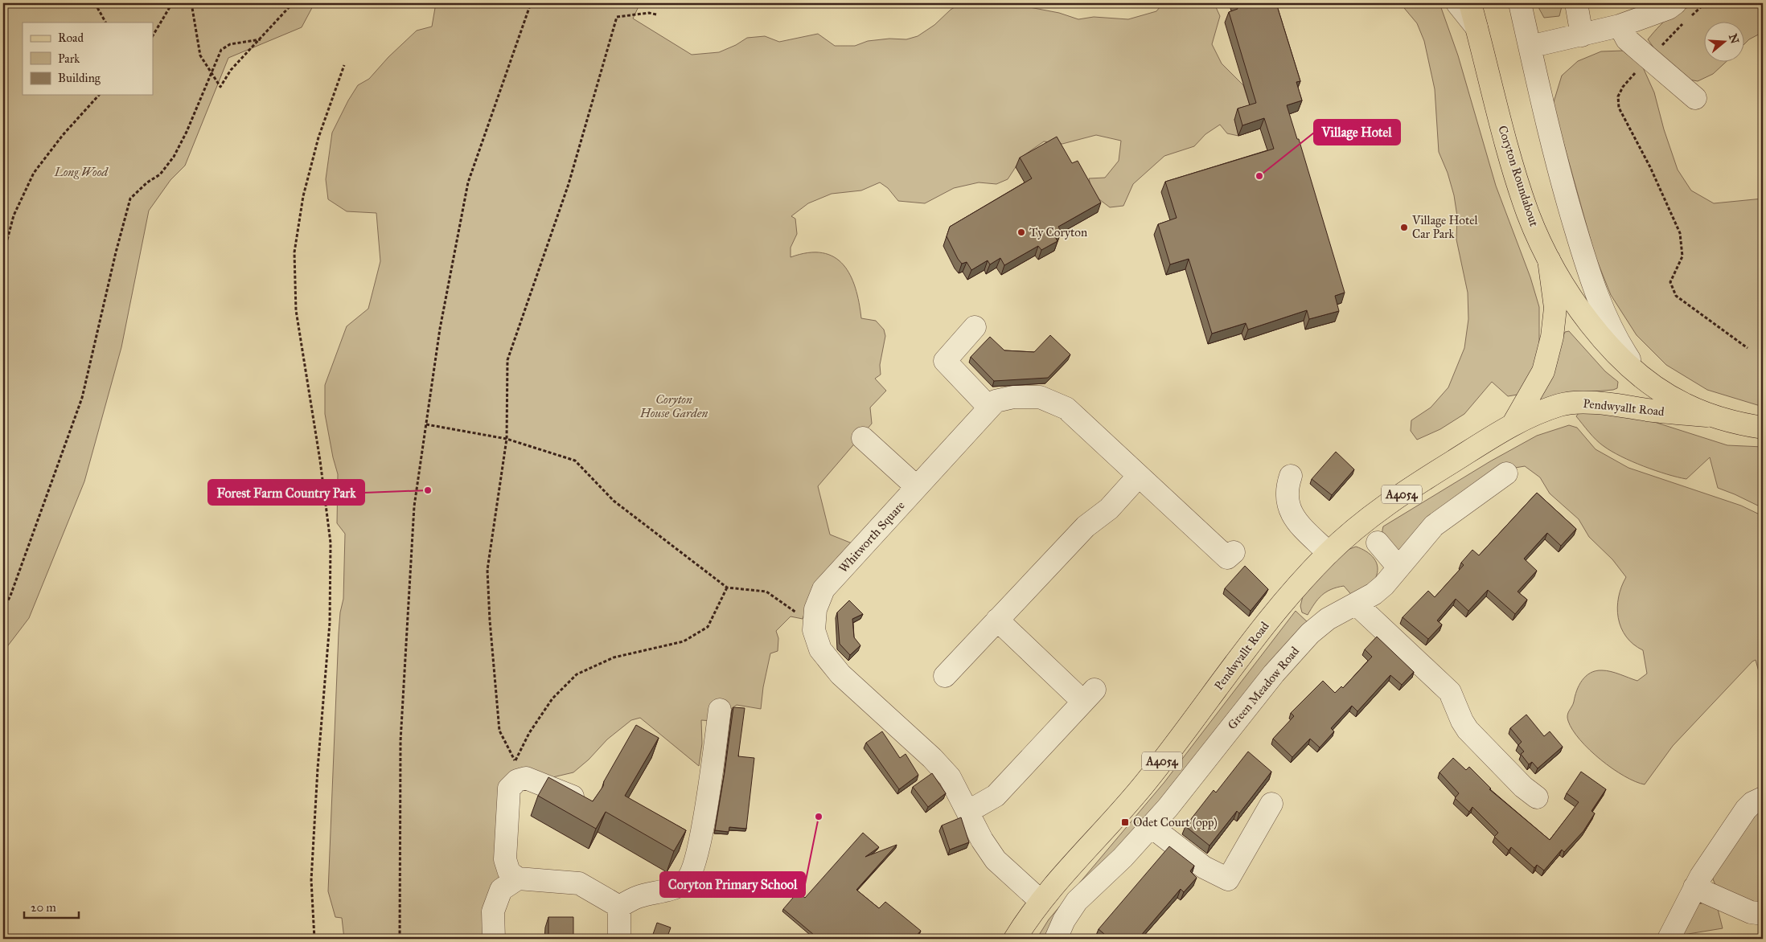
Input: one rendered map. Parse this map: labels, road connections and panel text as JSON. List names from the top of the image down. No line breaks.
{"streets":{"main road":["Coryton Roundabout","Pendwyallt Road","A4054"],"street":["Whitworth Square","Green Meadow Road"]},"crossings":[["Coryton Roundabout","Pendwyallt Road"],["Pendwyallt Road","Whitworth Square"]],"parks":["Long Wood","Coryton House Garden"],"places":{"other":["Village Hotel","Village Hotel Car Park","Ty Coryton","Forest Farm Country Park","Coryton Primary School"],"transit":["Odet Court (opp)"]},"legend":["Road","Park","Building"],"scale_bar":"20 m","north":"right"}
